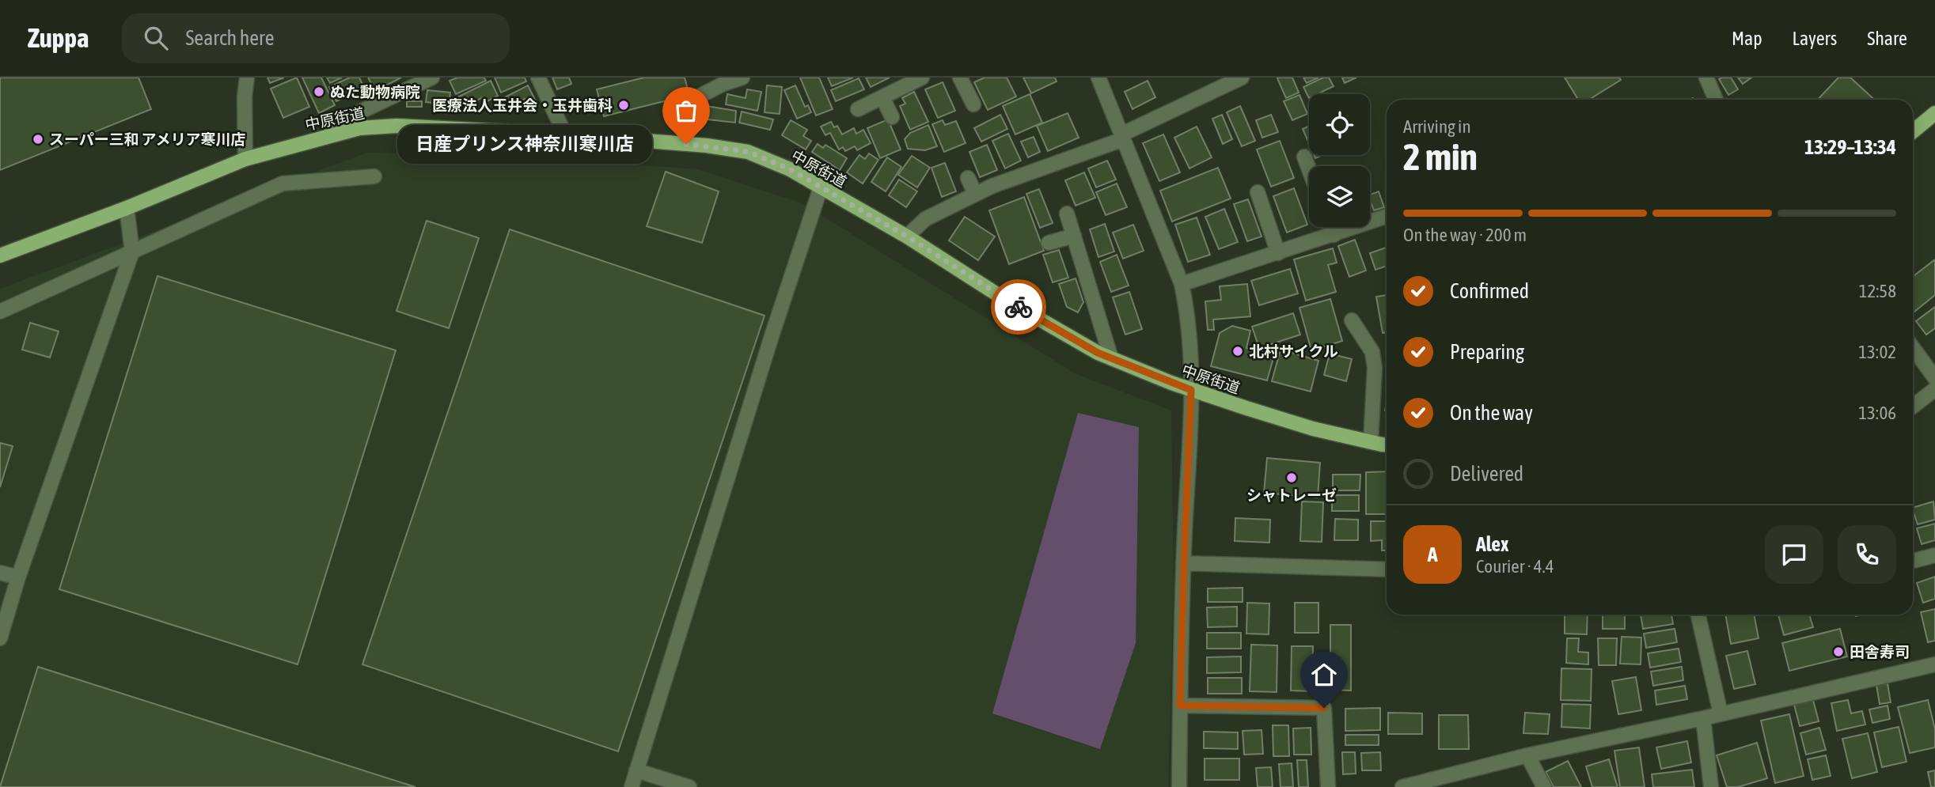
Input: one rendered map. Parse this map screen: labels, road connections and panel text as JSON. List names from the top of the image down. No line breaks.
{"streets":{"main road":["中原街道"]},"places":["ぬた動物病院","医療法人玉井会・玉井歯科","スーパー三和 アメリア寒川店","日産プリンス神奈川寒川店","北村サイクル","シャトレーゼ","田舎寿司"],"page":{"header":"Zuppa","search":"Search here","nav":["Map","Layers","Share"],"heading":["2 min","Arriving in","13:29–13:34"],"panel":["Alex","Courier · 4.4"],"bubble":"日産プリンス神奈川寒川店","bar":"On the way · 200 m","list":[["Confirmed","12:58"],["Preparing","13:02"],["On the way","13:06"],"Delivered"],"round":"A"}}
